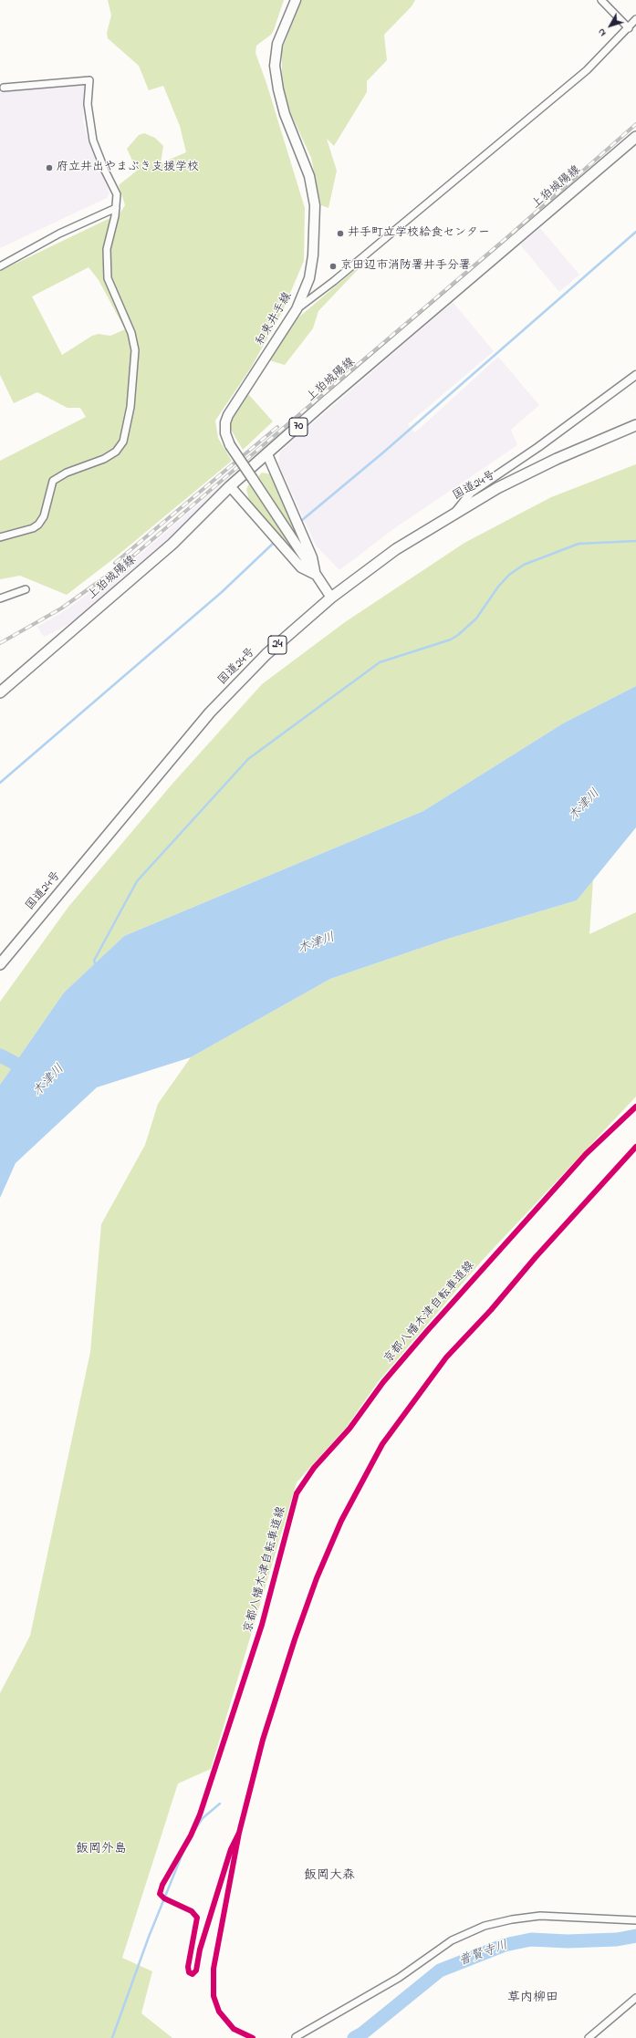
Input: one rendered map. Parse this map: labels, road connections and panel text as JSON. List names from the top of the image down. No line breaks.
{"streets":{"main road":["上狛城陽線","和束井手線","70","国道24号","24"],"cycle path":["京都八幡木津自転車道線"]},"crossings":[["和束井手線","国道24号"]],"districts":["飯岡外島","飯岡大森","草内柳田"],"water":["木津川","普賢寺川"],"places":["府立井出やまぶき支援学校","井手町立学校給食センター","京田辺市消防署井手分署"],"north":"bottom left"}
